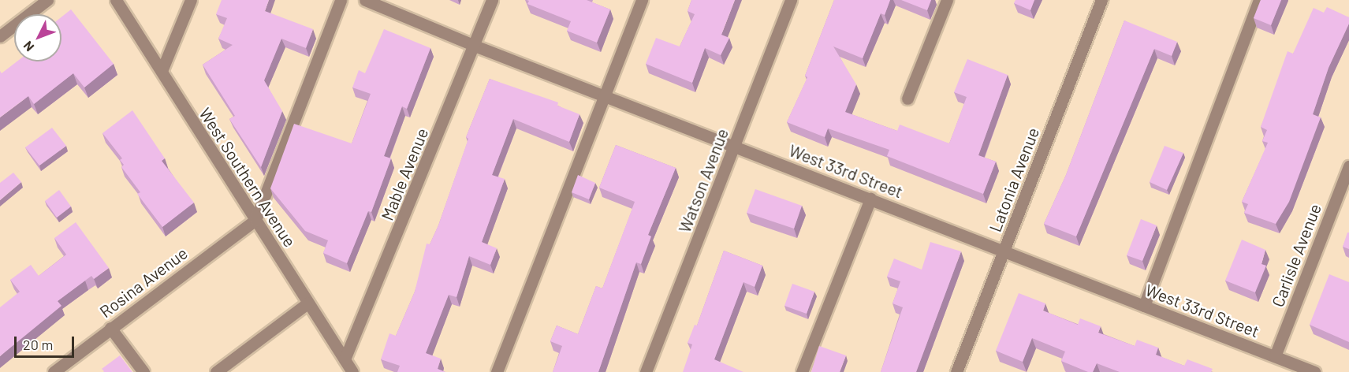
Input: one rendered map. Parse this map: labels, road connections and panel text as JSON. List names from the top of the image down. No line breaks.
{"streets":{"street":["West 33rd Street","Mable Avenue","West Southern Avenue","Latonia Avenue","Watson Avenue","Carlisle Avenue","Rosina Avenue"]},"crossings":[["West 33rd Street","Mable Avenue"],["West 33rd Street","Latonia Avenue"],["West 33rd Street","Watson Avenue"],["West 33rd Street","Carlisle Avenue"],["Mable Avenue","West Southern Avenue"],["West Southern Avenue","Rosina Avenue"]],"scale_bar":"20 m","north":"bottom left"}
